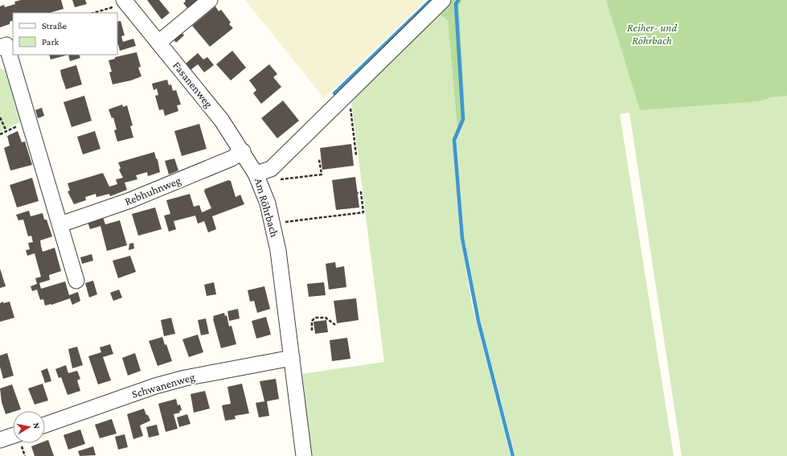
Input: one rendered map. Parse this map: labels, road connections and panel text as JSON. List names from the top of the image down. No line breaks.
{"streets":{"street":["Fasanenweg","Rebhuhnweg","Am Röhrbach","Schwanenweg"]},"crossings":[["Fasanenweg","Rebhuhnweg"],["Fasanenweg","Am Röhrbach"],["Am Röhrbach","Schwanenweg"]],"parks":["Reiher- und Röhrbach"],"legend":["Straße","Park"],"north":"right"}
